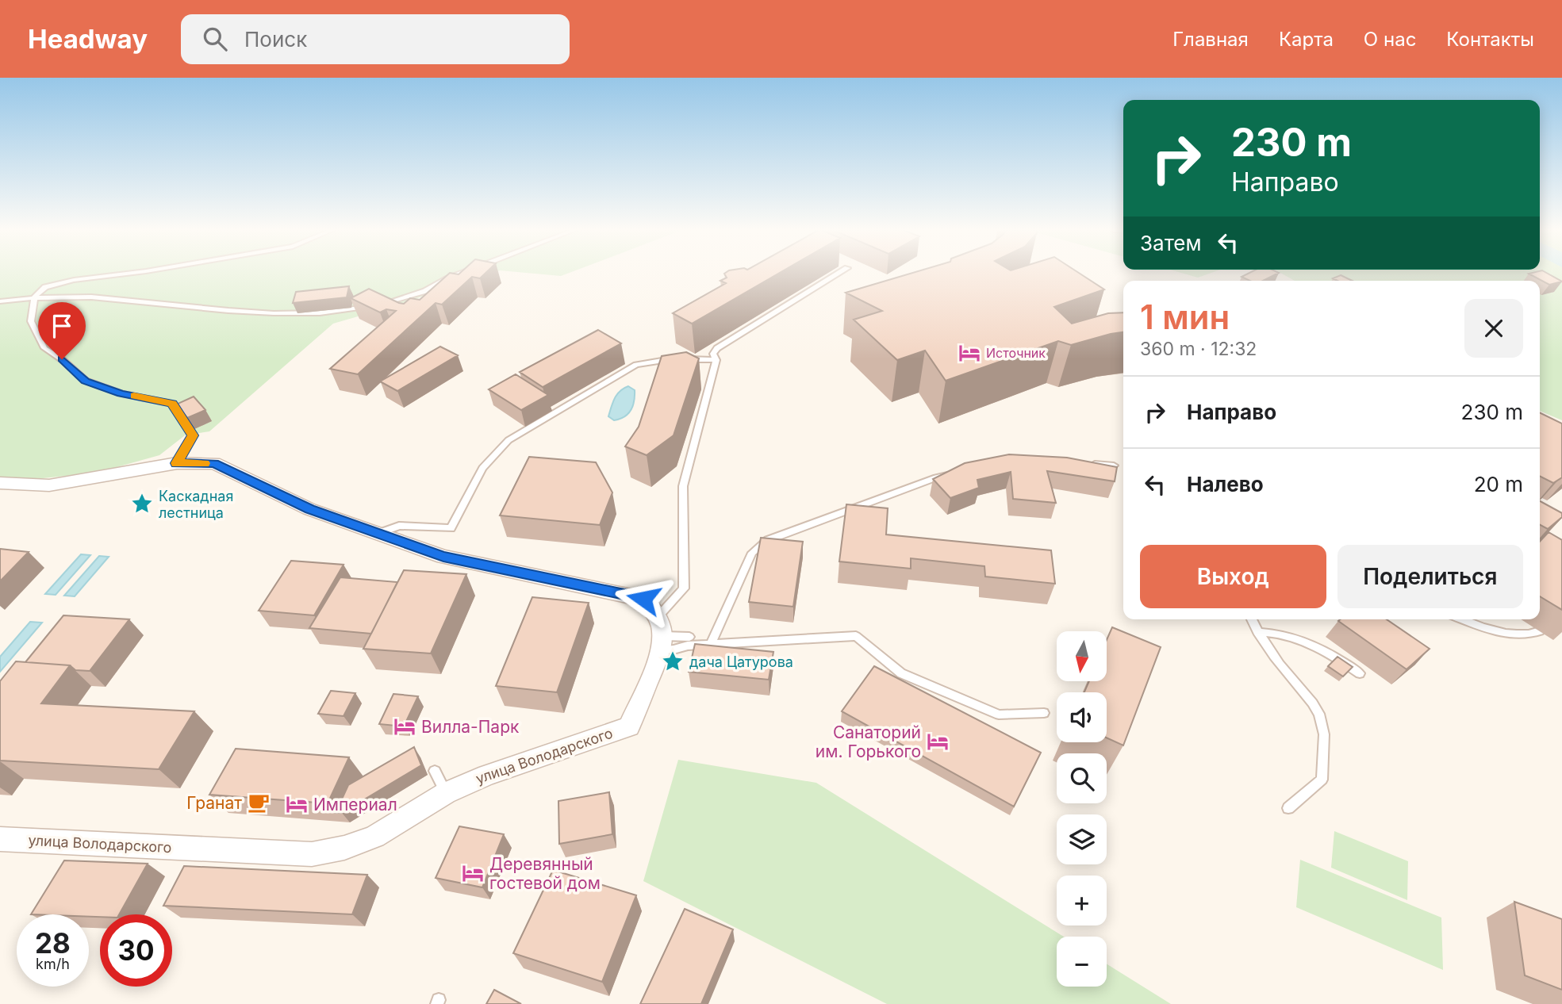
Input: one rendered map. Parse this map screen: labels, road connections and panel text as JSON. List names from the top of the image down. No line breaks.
{"streets":{"street":["улица Володарского"]},"places":{"hotel":["Источник","Вилла-Парк","Санаторий им. Горького","Империал","Деревянный гостевой дом"],"place":["Каскадная лестница","дача Цатурова"],"cafe":["Гранат"]},"north":"bottom","page":{"header":"Headway","search":"Поиск","nav":["Главная","Карта","О нас","Контакты"],"turn":["230 m","Направо"],"then":"Затем","heading":["1 мин","360 m · 12:32"],"list":[{"name":"Направо","value":"230 m"},{"name":"Налево","value":"20 m"}],"buttons":["Выход","Поделиться"],"map_buttons":["+","−"],"speed":"28 km/h","limit":"30"}}
